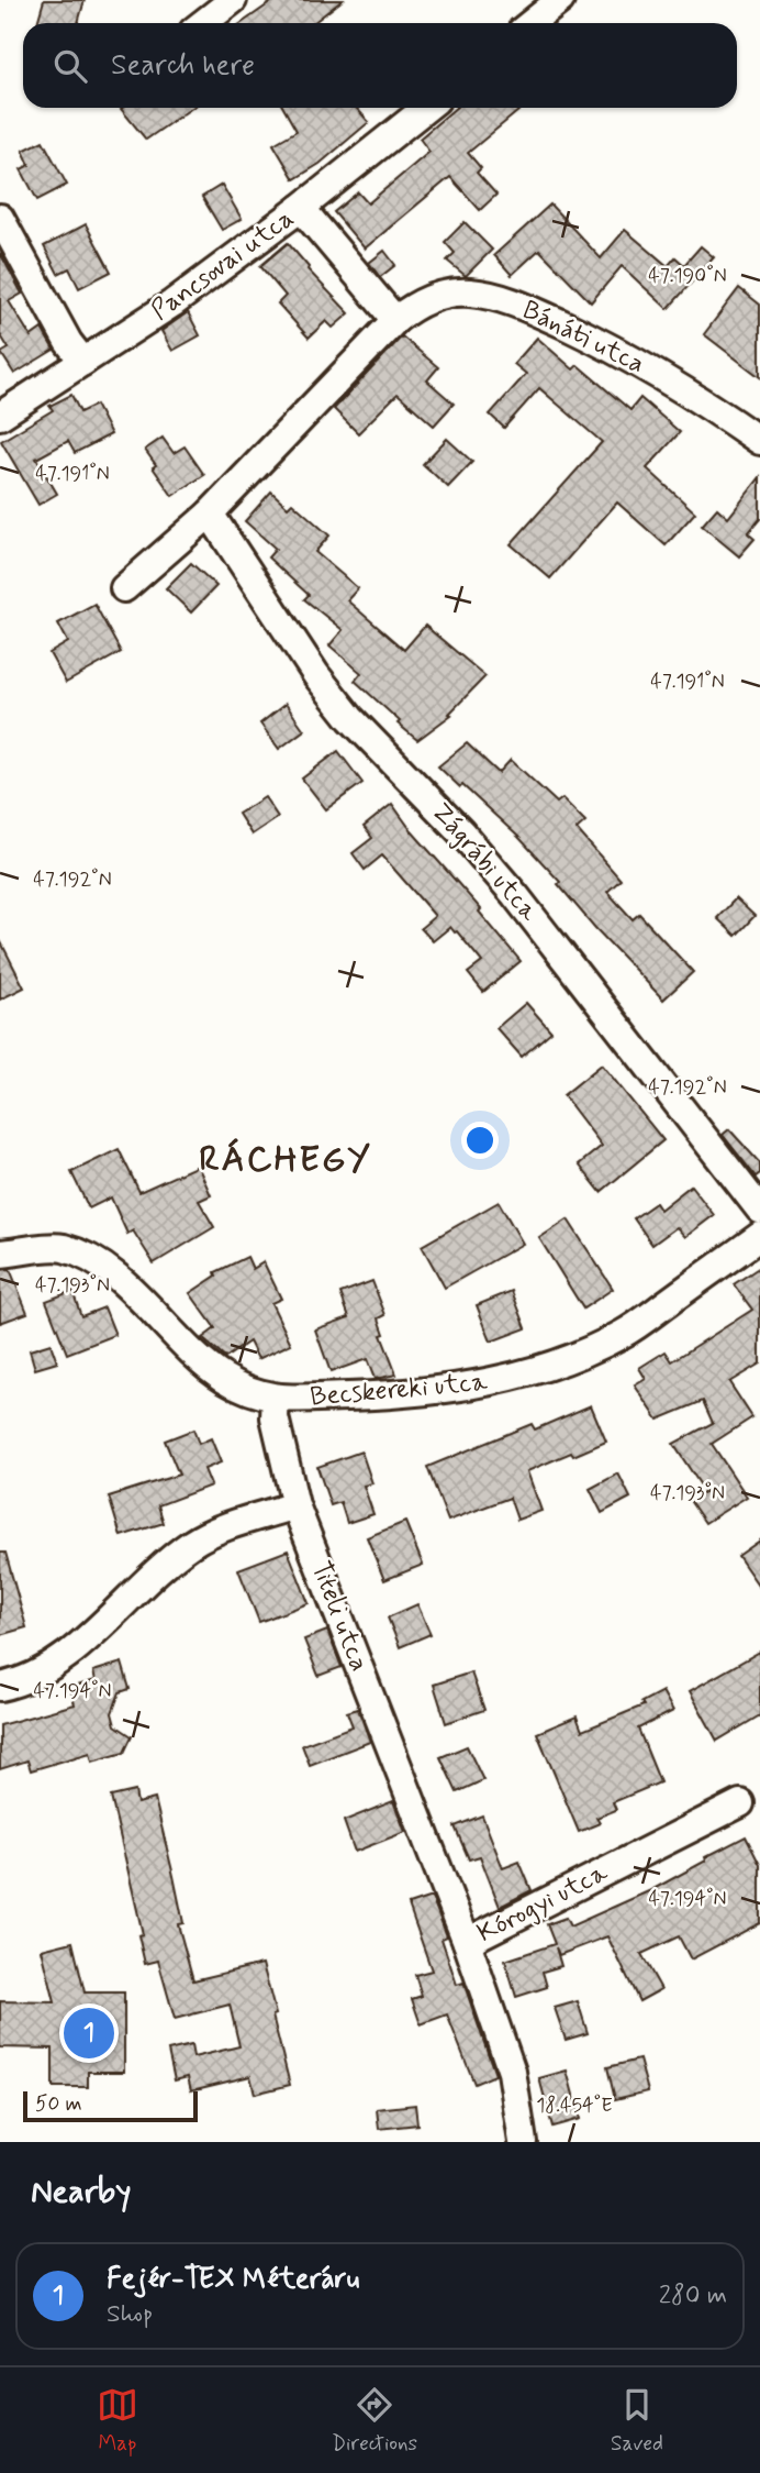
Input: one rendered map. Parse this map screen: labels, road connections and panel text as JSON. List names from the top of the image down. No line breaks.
{"streets":{"street":["Pancsovai utca","Bánáti utca","Zágrábi utca","Becskereki utca","Titeli utca","Kórogyi utca"]},"crossings":[["Bánáti utca","Zágrábi utca"],["Becskereki utca","Titeli utca"],["Titeli utca","Kórogyi utca"]],"districts":["RÁCHEGY"],"scale_bar":"50 m","page":{"search":"Search here","pins":"1","scale":"50 m","heading":"Nearby","list":[{"mark":"1","name":"Fejér-TEX Méteráru","note":"Shop","value":"280 m"}],"nav":["Map","Directions","Saved"]},"coordinates":["47.190°N","47.191°N","47.192°N","47.193°N","47.194°N","18.454°E"]}
